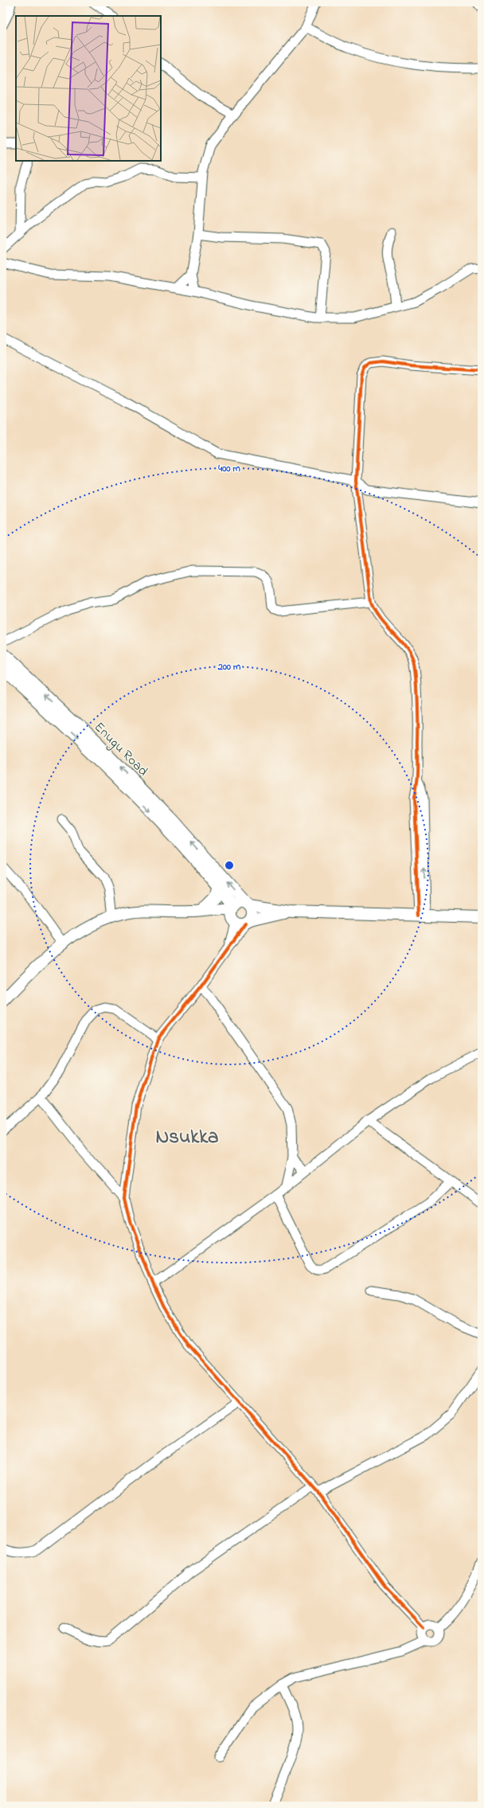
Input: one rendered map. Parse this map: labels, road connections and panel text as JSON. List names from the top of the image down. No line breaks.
{"streets":{"main road":["Enugu Road"]},"districts":["Nsukka"],"rings":["400 m","200 m"]}
